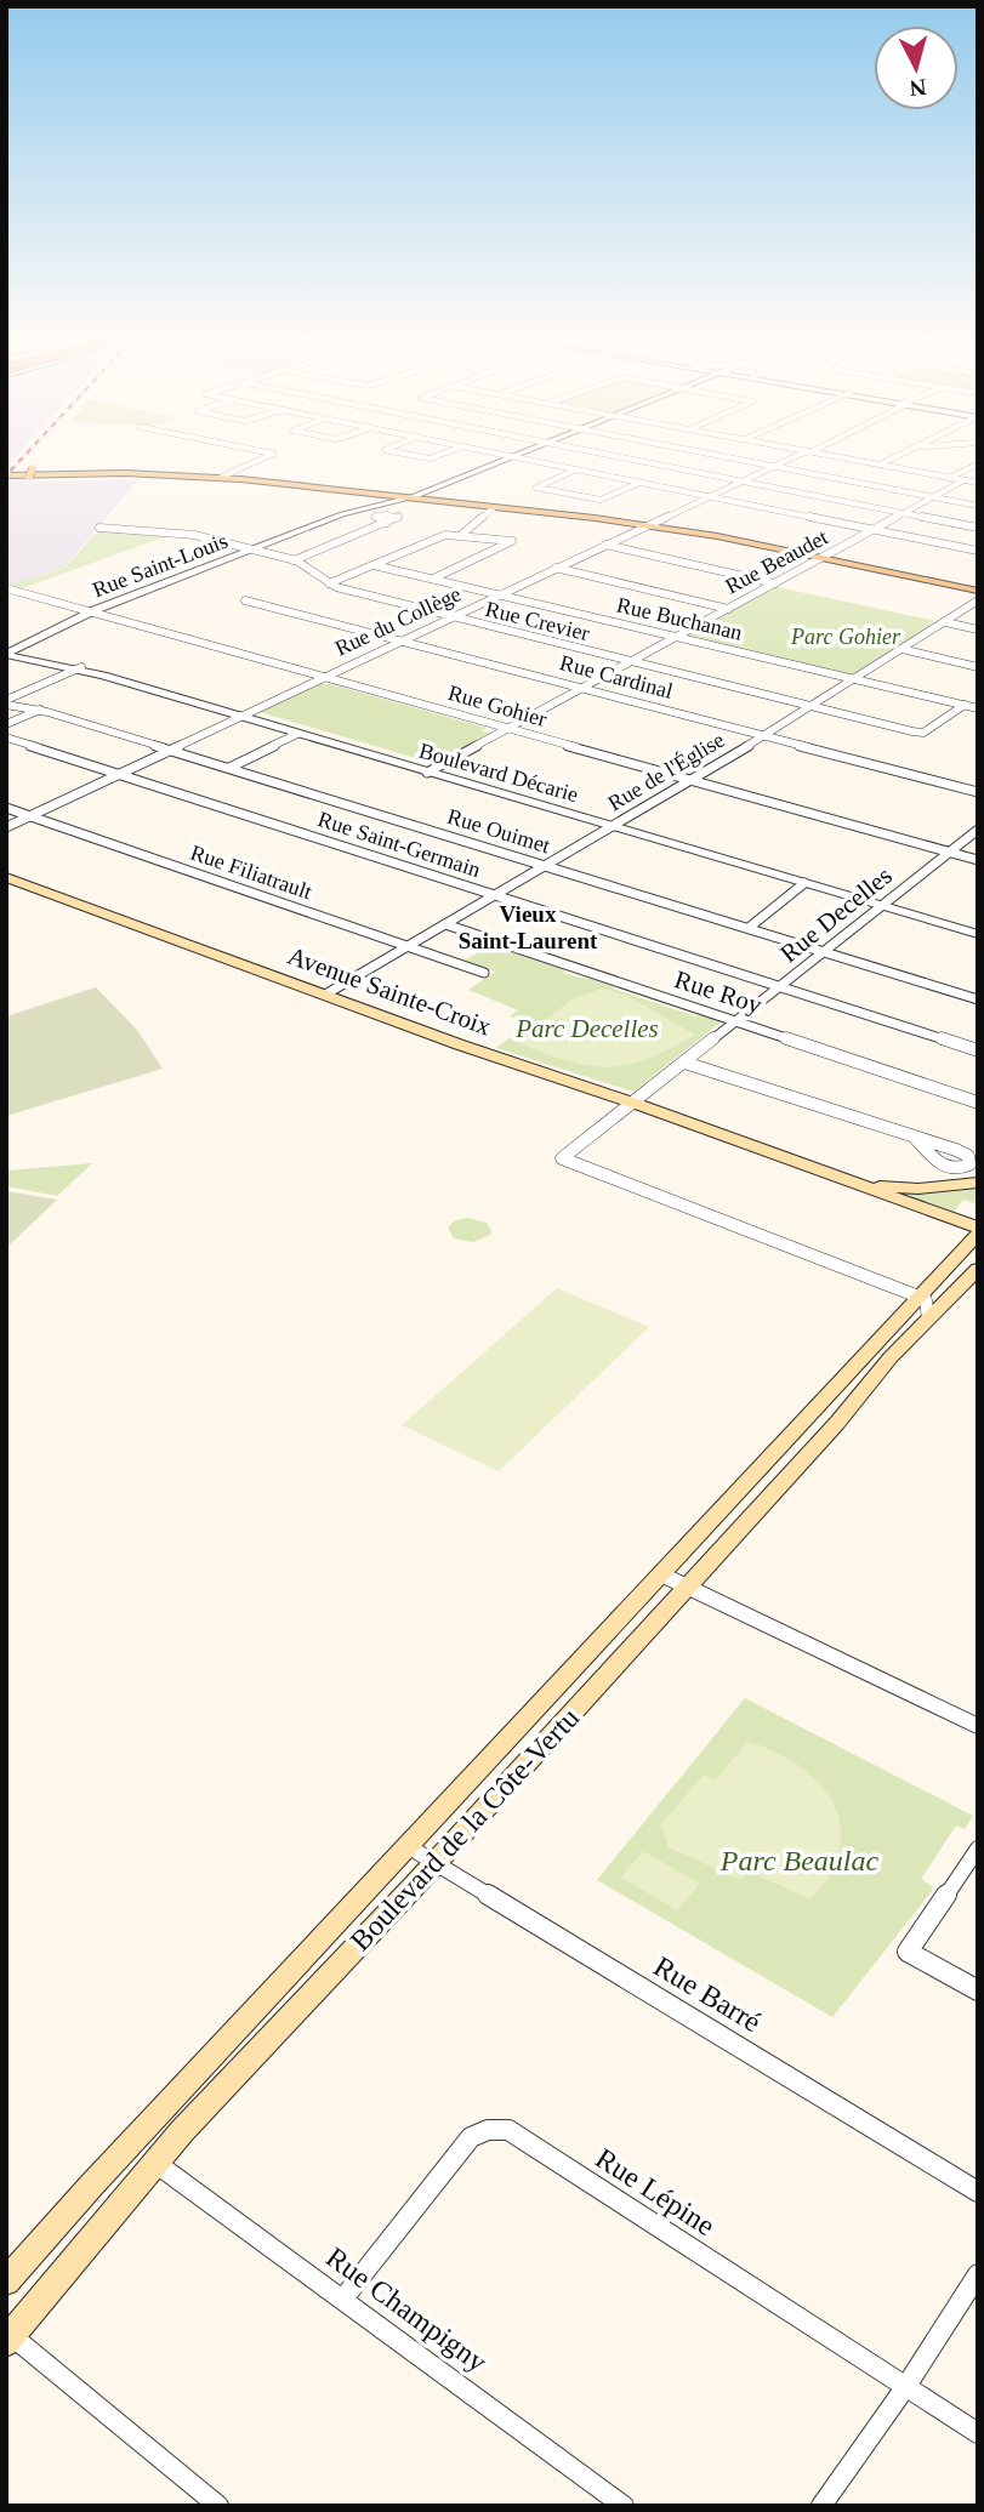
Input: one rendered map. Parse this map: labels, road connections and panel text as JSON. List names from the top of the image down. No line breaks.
{"streets":{"main road":["Avenue Sainte-Croix","Boulevard de la Côte-Vertu"],"street":["Rue Beaudet","Rue Saint-Louis","Rue Buchanan","Rue du Collège","Rue Crevier","Rue Cardinal","Rue Gohier","Rue de l'Église","Boulevard Décarie","Rue Ouimet","Rue Saint-Germain","Rue Filiatrault","Rue Decelles","Rue Roy","Rue Barré","Rue Lépine","Rue Champigny"]},"crossings":[["Rue Beaudet","Rue Buchanan"],["Rue Beaudet","Rue Crevier"],["Rue Beaudet","Rue Cardinal"],["Rue Beaudet","Rue Gohier"],["Rue Beaudet","Boulevard Décarie"],["Rue Saint-Louis","Rue Crevier"],["Rue Saint-Louis","Rue Gohier"],["Rue Saint-Louis","Boulevard Décarie"],["Rue Buchanan","Rue du Collège"],["Rue Buchanan","Rue Crevier"],["Rue Buchanan","Rue de l'Église"],["Rue du Collège","Rue Crevier"],["Rue du Collège","Rue Cardinal"],["Rue du Collège","Rue Gohier"],["Rue du Collège","Boulevard Décarie"],["Rue du Collège","Rue Ouimet"],["Rue du Collège","Rue Saint-Germain"],["Rue du Collège","Rue Filiatrault"],["Rue Crevier","Rue de l'Église"],["Rue Cardinal","Rue de l'Église"],["Rue Gohier","Rue de l'Église"],["Rue Gohier","Rue Decelles"],["Rue de l'Église","Boulevard Décarie"],["Rue de l'Église","Rue Ouimet"],["Rue de l'Église","Rue Saint-Germain"],["Rue de l'Église","Rue Filiatrault"],["Rue de l'Église","Avenue Sainte-Croix"],["Rue de l'Église","Rue Roy"],["Boulevard Décarie","Rue Decelles"],["Rue Ouimet","Rue Decelles"],["Rue Saint-Germain","Rue Decelles"],["Rue Decelles","Avenue Sainte-Croix"],["Rue Decelles","Rue Roy"],["Rue Decelles","Boulevard de la Côte-Vertu"],["Avenue Sainte-Croix","Boulevard de la Côte-Vertu"],["Boulevard de la Côte-Vertu","Rue Barré"],["Boulevard de la Côte-Vertu","Rue Champigny"],["Rue Lépine","Rue Champigny"]],"districts":["Vieux Saint-Laurent"],"parks":["Parc Gohier","Parc Decelles","Parc Beaulac"],"north":"bottom"}
